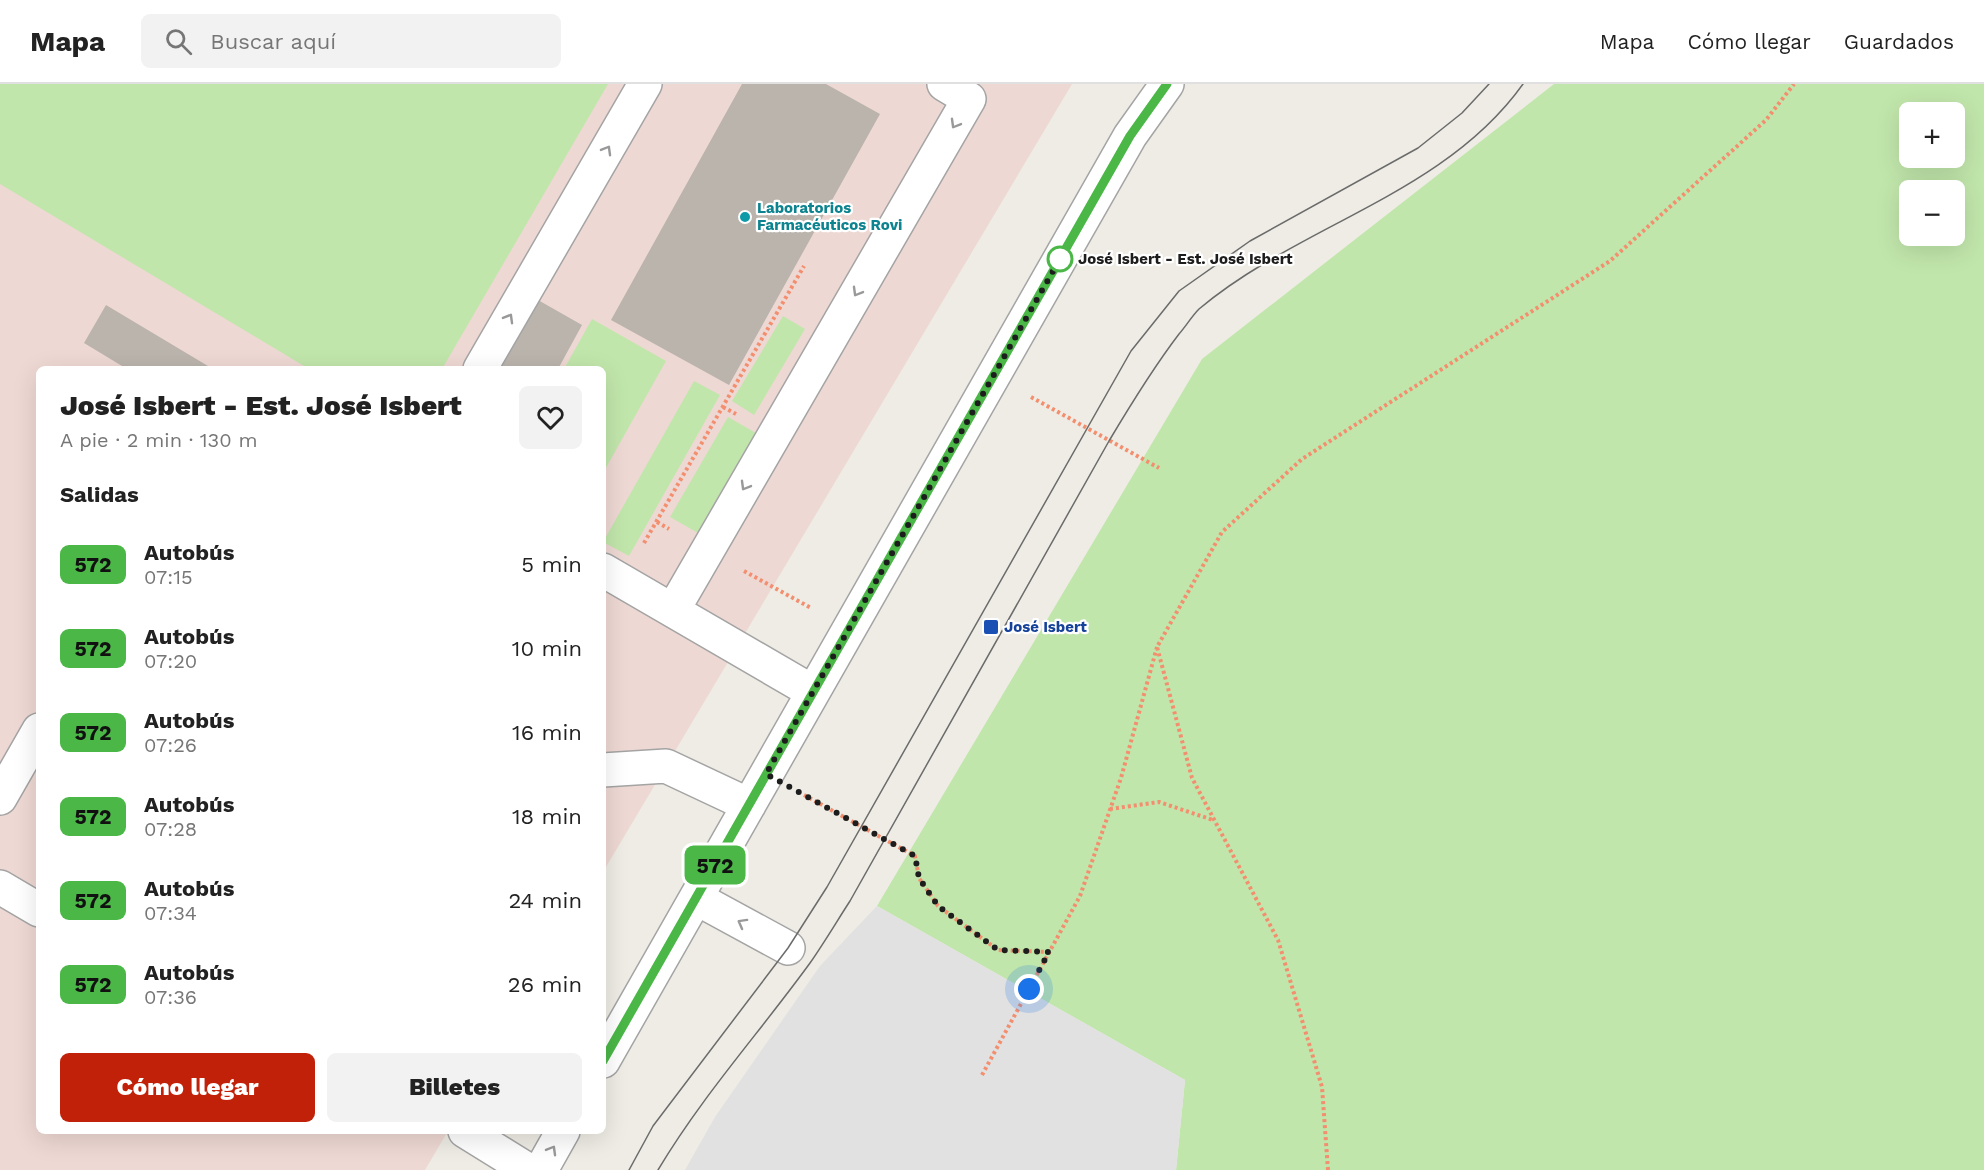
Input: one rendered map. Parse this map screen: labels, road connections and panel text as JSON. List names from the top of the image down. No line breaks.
{"places":{"other":["Laboratorios Farmacéuticos Rovi","José Isbert - Est. José Isbert"],"transit":["José Isbert"]},"lines":["bus line 572"],"page":{"header":"Mapa","search":"Buscar aquí","nav":["Mapa","Cómo llegar","Guardados"],"on_map":"572","map_buttons":["+","−"],"heading":[["José Isbert - Est. José Isbert","A pie · 2 min · 130 m"],"Salidas"],"list":[{"mark":"572","name":"Autobús","note":"07:15","value":"5 min"},{"mark":"572","name":"Autobús","note":"07:20","value":"10 min"},{"mark":"572","name":"Autobús","note":"07:26","value":"16 min"},{"mark":"572","name":"Autobús","note":"07:28","value":"18 min"},{"mark":"572","name":"Autobús","note":"07:34","value":"24 min"},{"mark":"572","name":"Autobús","note":"07:36","value":"26 min"}],"buttons":["Cómo llegar","Billetes"]}}
